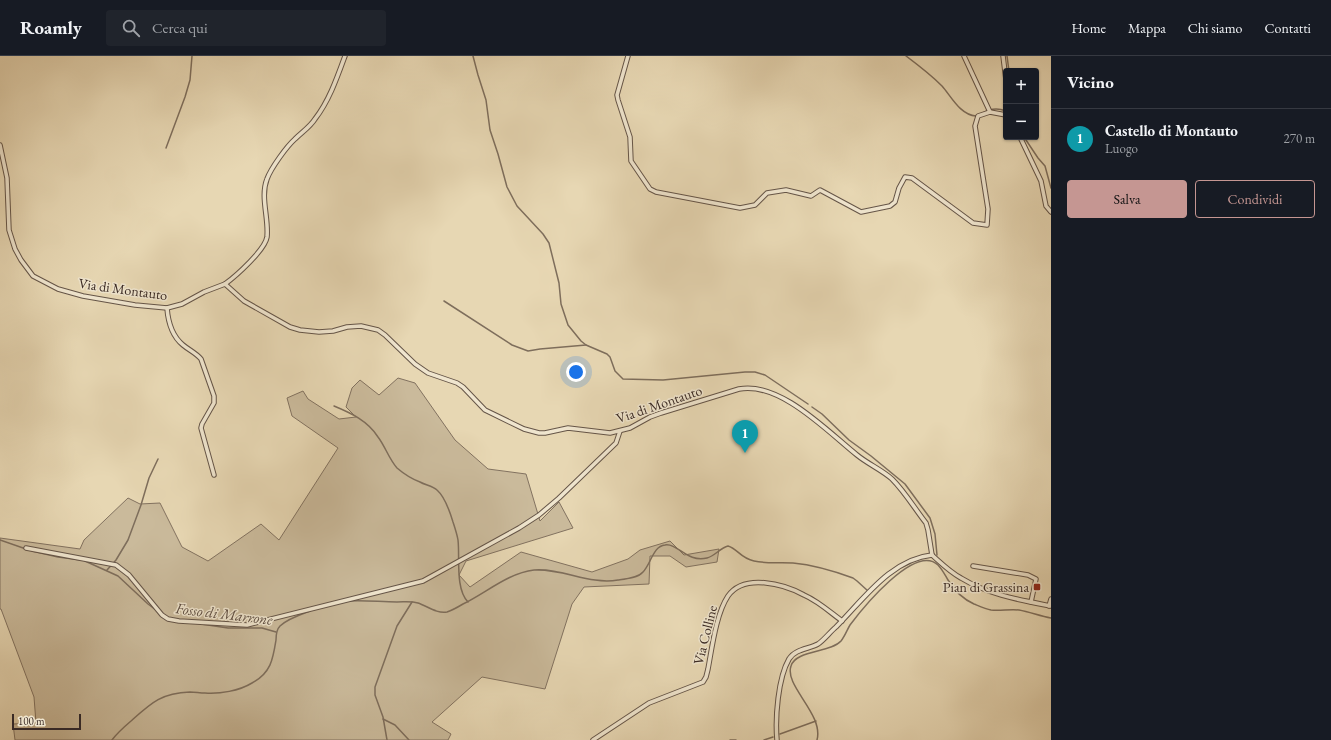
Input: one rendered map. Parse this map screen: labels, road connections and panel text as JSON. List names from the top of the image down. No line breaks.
{"streets":{"street":["Via di Montauto","Via Colline"]},"water":["Fosso di Marrone"],"places":{"transit":["Pian di Grassina"]},"scale_bar":"100 m","page":{"header":"Roamly","search":"Cerca qui","nav":["Home","Mappa","Chi siamo","Contatti"],"heading":"Vicino","map_buttons":["+","−"],"list":[{"mark":"1","name":"Castello di Montauto","note":"Luogo","value":"270 m"}],"buttons":["Salva","Condividi"],"pins":"1","scale":"100 m"}}
